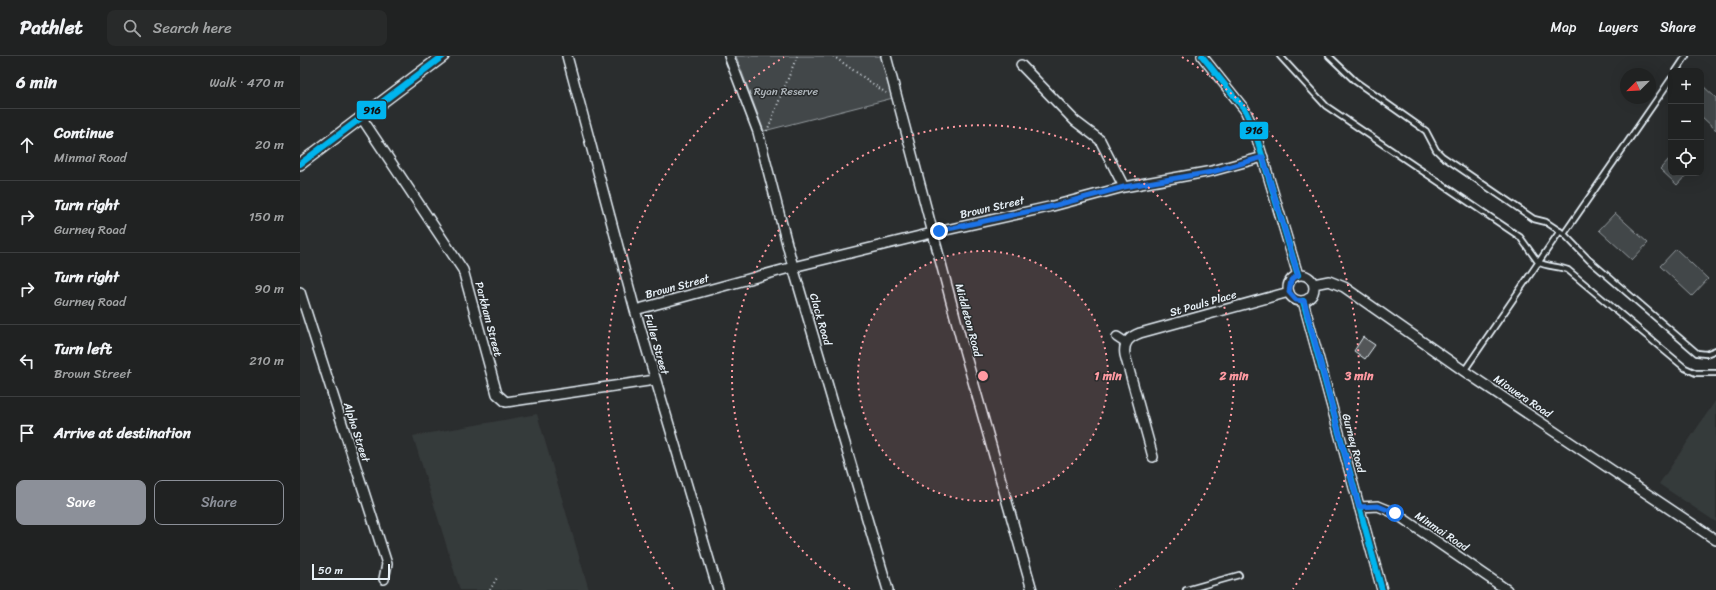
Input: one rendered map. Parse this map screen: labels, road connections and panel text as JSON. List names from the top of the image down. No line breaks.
{"streets":{"street":["Brown Street","St Pauls Place","Parkham Street","Clack Road","Middleton Road","Fuller Street","Miowera Road","Alpha Street","Gurney Road","Minmai Road"]},"crossings":[["Brown Street","Clack Road"],["Brown Street","Middleton Road"],["Brown Street","Fuller Street"],["St Pauls Place","Miowera Road"],["St Pauls Place","Gurney Road"],["Parkham Street","Fuller Street"],["Miowera Road","Gurney Road"],["Gurney Road","Minmai Road"]],"parks":["Ryan Reserve"],"lines":["transit line 916"],"scale_bar":"50 m","north":"bottom left","page":{"header":"Pathlet","search":"Search here","nav":["Map","Layers","Share"],"heading":["6 min","Walk · 470 m"],"map_buttons":["+","−"],"list":[["Continue","Minmai Road","20 m"],["Turn right","Gurney Road","150 m"],["Turn right","Gurney Road","90 m"],["Turn left","Brown Street","210 m"],"Arrive at destination"],"buttons":["Save","Share"],"scale":"50 m"},"rings":["1 min","2 min","3 min"]}
